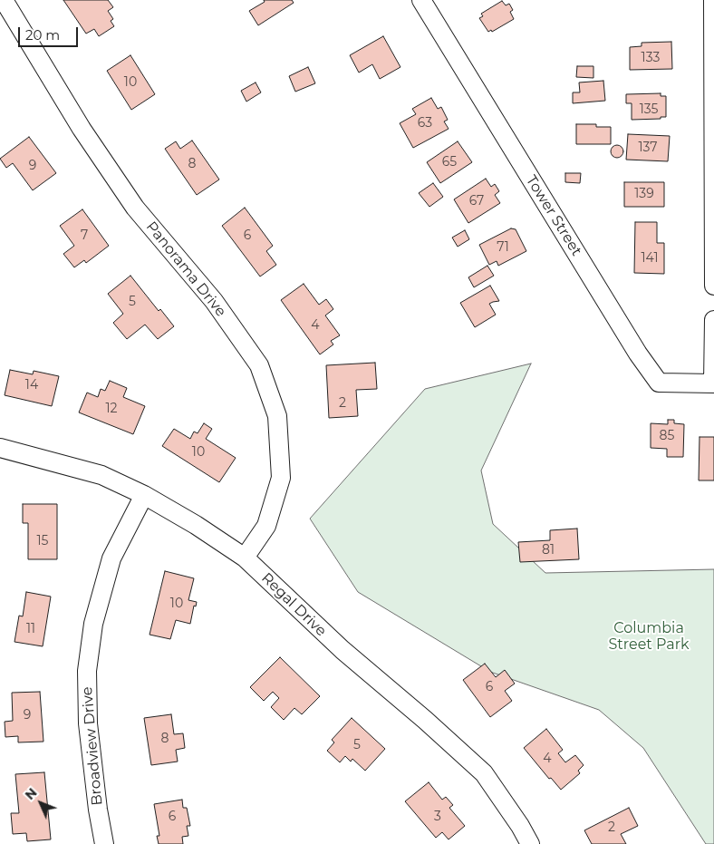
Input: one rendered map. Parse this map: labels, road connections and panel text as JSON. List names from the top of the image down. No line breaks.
{"streets":{"street":["Tower Street","Panorama Drive","Regal Drive","Broadview Drive"]},"crossings":[["Panorama Drive","Regal Drive"],["Regal Drive","Broadview Drive"]],"parks":["Columbia Street Park"],"house_numbers":["133","10","135","63","137","65","8","9","139","67","7","6","71","141","5","4","14","2","12","85","10","15","81","10","11","6","9","8","5","4","6","3","2"],"scale_bar":"20 m","north":"top left"}
